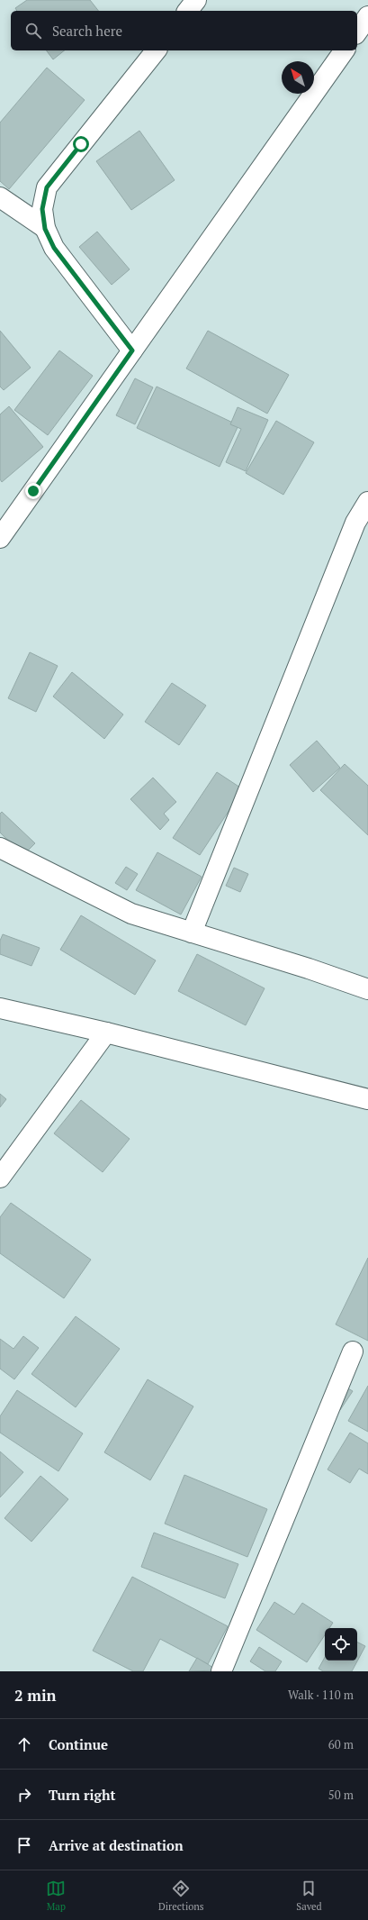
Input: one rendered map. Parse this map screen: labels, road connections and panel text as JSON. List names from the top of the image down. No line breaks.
{"north":"top left","page":{"search":"Search here","heading":["2 min","Walk · 110 m"],"list":[["Continue","60 m"],["Turn right","50 m"],"Arrive at destination"],"nav":["Map","Directions","Saved"]}}
